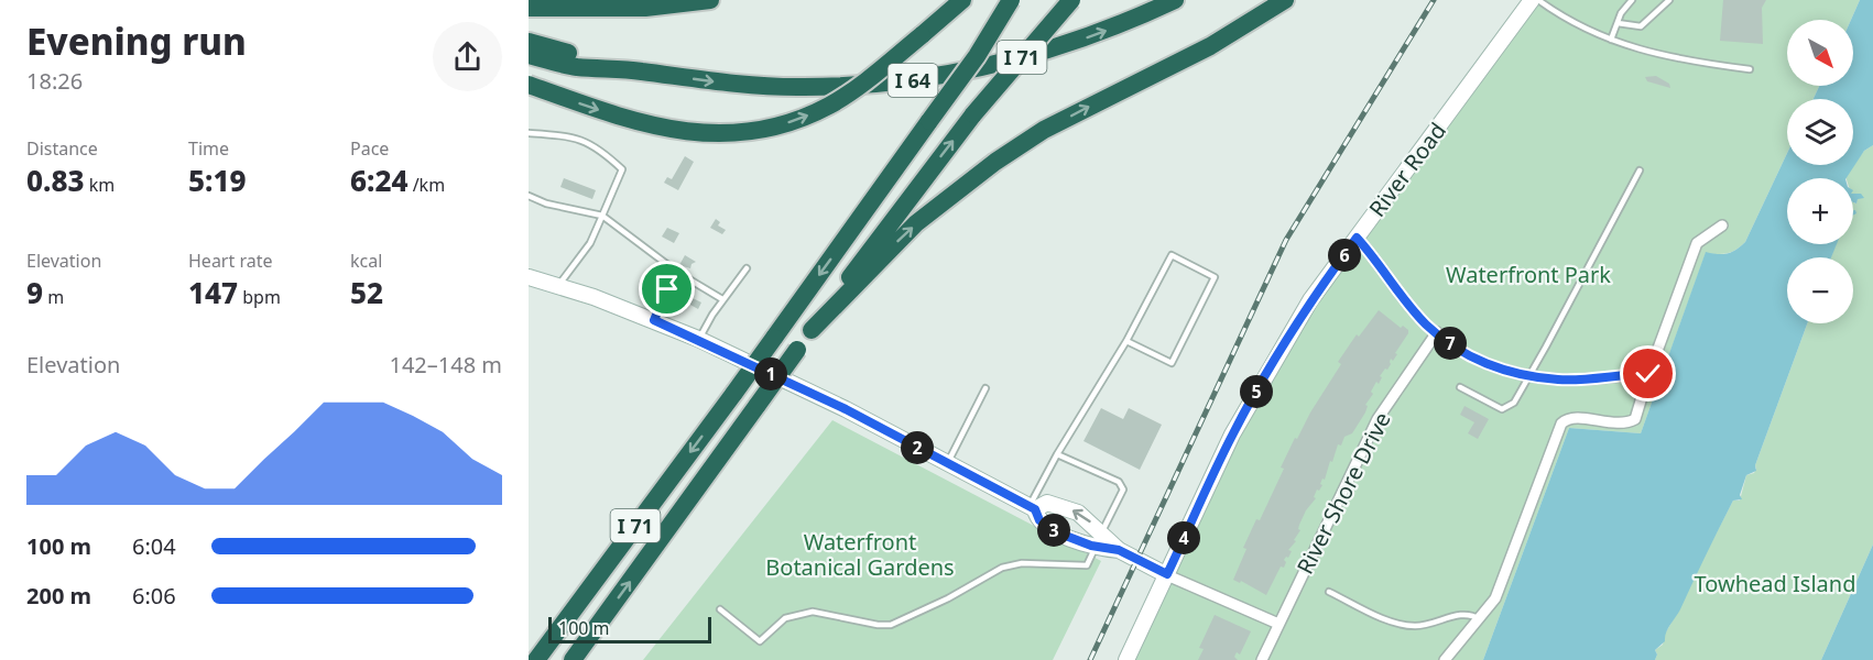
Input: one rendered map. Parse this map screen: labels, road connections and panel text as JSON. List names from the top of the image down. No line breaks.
{"streets":{"highway":["I 71","I 64"],"street":["River Road","River Shore Drive"]},"parks":["Waterfront Park","Waterfront Botanical Gardens","Towhead Island"],"scale_bar":"100 m","north":"bottom right","page":{"heading":["Evening run","18:26"],"map_buttons":["+","−"],"stats":[["Distance","0.83 km"],["Time","5:19"],["Pace","6:24 /km"],["Elevation","9 m"],["Heart rate","147 bpm"],["kcal","52"]],"pins":["6","7","1","5","2","3","4"],"chart":["Elevation","142–148 m"],"list":[{"name":"100 m","note":"6:04"},{"name":"200 m","note":"6:06"}],"scale":"100 m"}}
